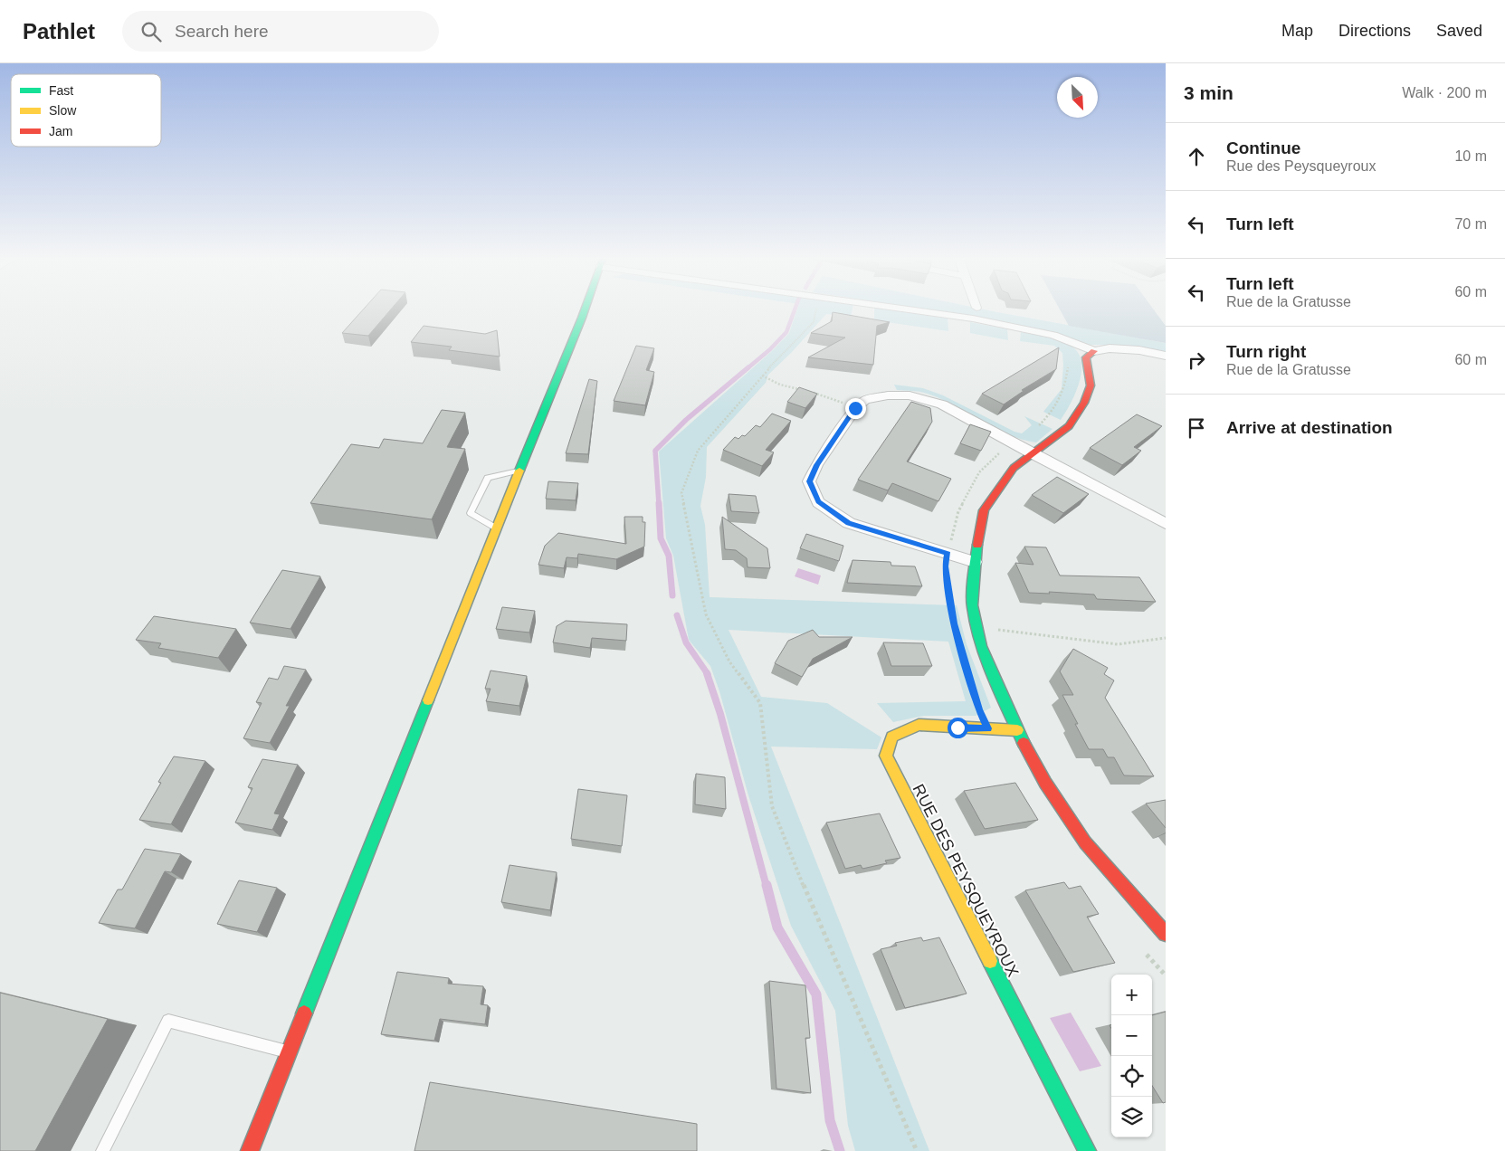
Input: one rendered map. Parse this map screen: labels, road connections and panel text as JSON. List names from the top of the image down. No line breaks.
{"streets":{"street":["RUE DES PEYSQUEYROUX"]},"legend":["Fast","Slow","Jam"],"north":"bottom right","page":{"header":"Pathlet","search":"Search here","nav":["Map","Directions","Saved"],"heading":["3 min","Walk · 200 m"],"list":[["Continue","Rue des Peysqueyroux","10 m"],["Turn left","70 m"],["Turn left","Rue de la Gratusse","60 m"],["Turn right","Rue de la Gratusse","60 m"],"Arrive at destination"],"map_buttons":["+","−"]}}
